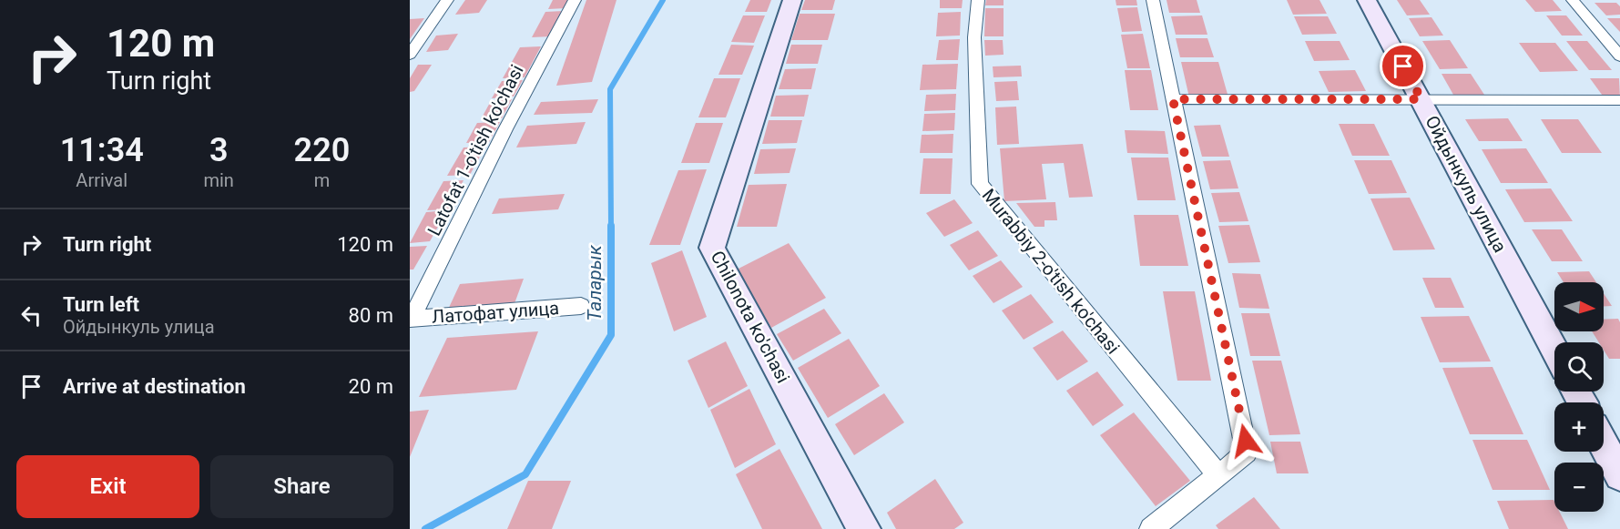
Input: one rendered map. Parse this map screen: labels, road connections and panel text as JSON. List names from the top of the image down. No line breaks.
{"streets":{"street":["Latofat 1-o'tish ko'chasi","Ойдынкуль улица","Murabbiy 2-o'tish ko'chasi","Латофат улица","Chilonota ko'chasi"]},"crossings":[["Latofat 1-o'tish ko'chasi","Латофат улица"]],"water":["Таларык"],"north":"right","page":{"turn":["120 m","Turn right"],"eta":["11:34","Arrival","3","min","220","m"],"list":[{"name":"Turn right","value":"120 m"},{"name":"Turn left","note":"Ойдынкуль улица","value":"80 m"},{"name":"Arrive at destination","value":"20 m"}],"map_buttons":["+","−"],"buttons":["Exit","Share"]}}
